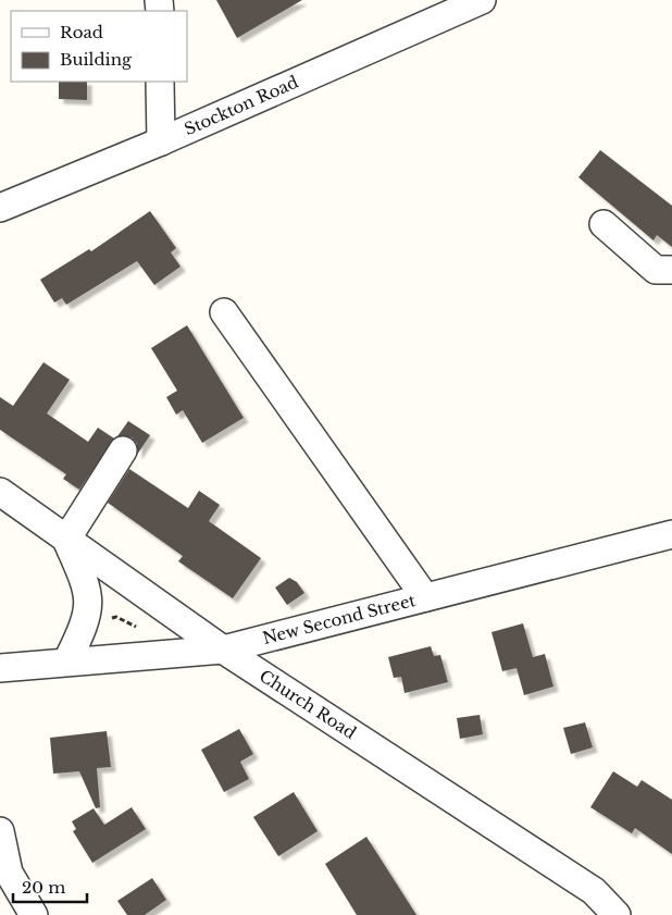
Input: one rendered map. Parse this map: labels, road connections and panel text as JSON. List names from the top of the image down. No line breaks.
{"streets":{"street":["Stockton Road","New Second Street","Church Road"]},"crossings":[["New Second Street","Church Road"]],"legend":["Road","Building"],"scale_bar":"20 m"}
